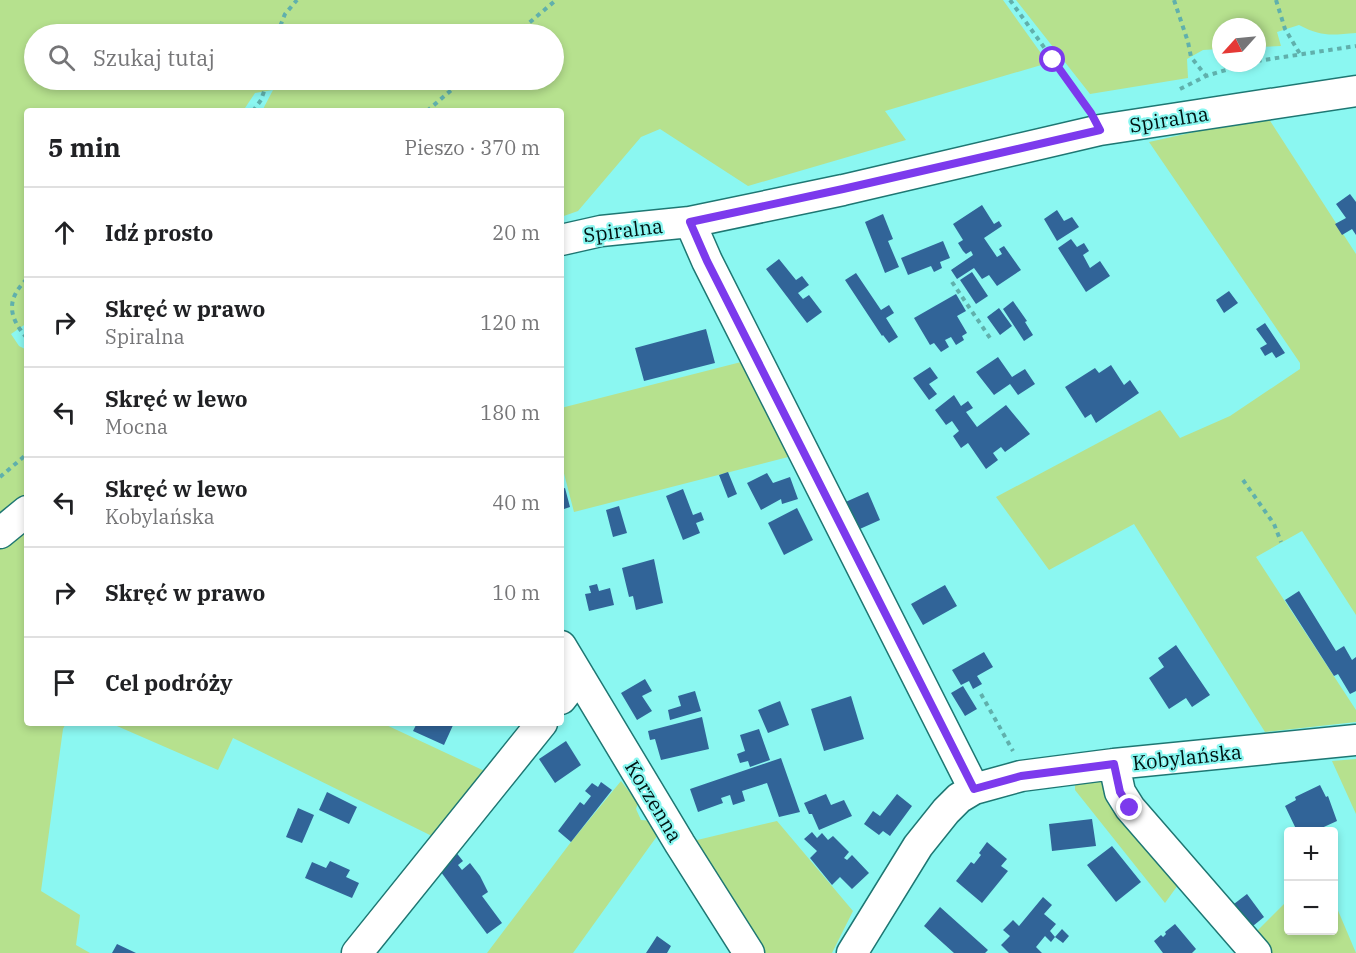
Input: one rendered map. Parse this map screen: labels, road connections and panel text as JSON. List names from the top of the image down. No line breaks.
{"streets":{"street":["Spiralna","Kobylańska","Korzenna"]},"north":"bottom left","page":{"search":"Szukaj tutaj","heading":["5 min","Pieszo · 370 m"],"list":[["Idź prosto","20 m"],["Skręć w prawo","Spiralna","120 m"],["Skręć w lewo","Mocna","180 m"],["Skręć w lewo","Kobylańska","40 m"],["Skręć w prawo","10 m"],"Cel podróży"],"map_buttons":["+","−"]}}
